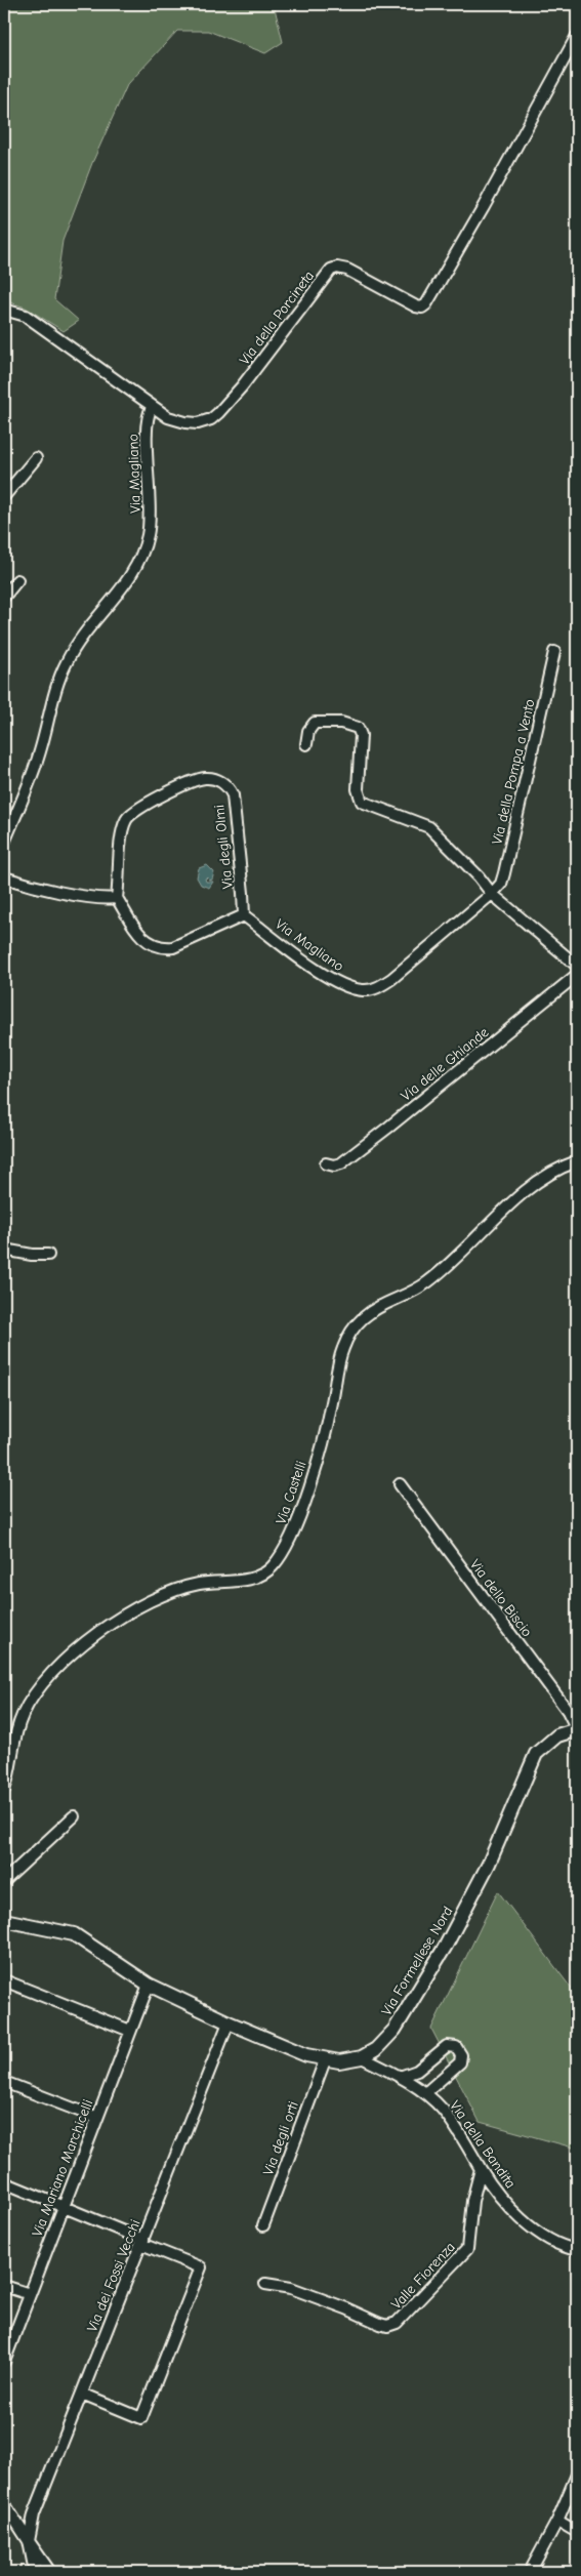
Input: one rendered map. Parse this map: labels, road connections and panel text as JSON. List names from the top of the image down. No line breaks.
{"streets":{"street":["Via della Porcineta","Via Magliano","Via della Pompa a Vento","Via degli Olmi","Via delle Ghiande","Via Castelli","Via dello Biscio","Via Formellese Nord","Via degli orti","Via della Bandita","Via Mariano Marchicelli","Via dei Fossi Vecchi","Valle Fiorenza"]},"crossings":[["Via della Porcineta","Via Magliano"],["Via Magliano","Via della Pompa a Vento"],["Via Magliano","Via degli Olmi"],["Via dello Biscio","Via Formellese Nord"],["Via Formellese Nord","Via della Bandita"],["Via della Bandita","Valle Fiorenza"]]}
